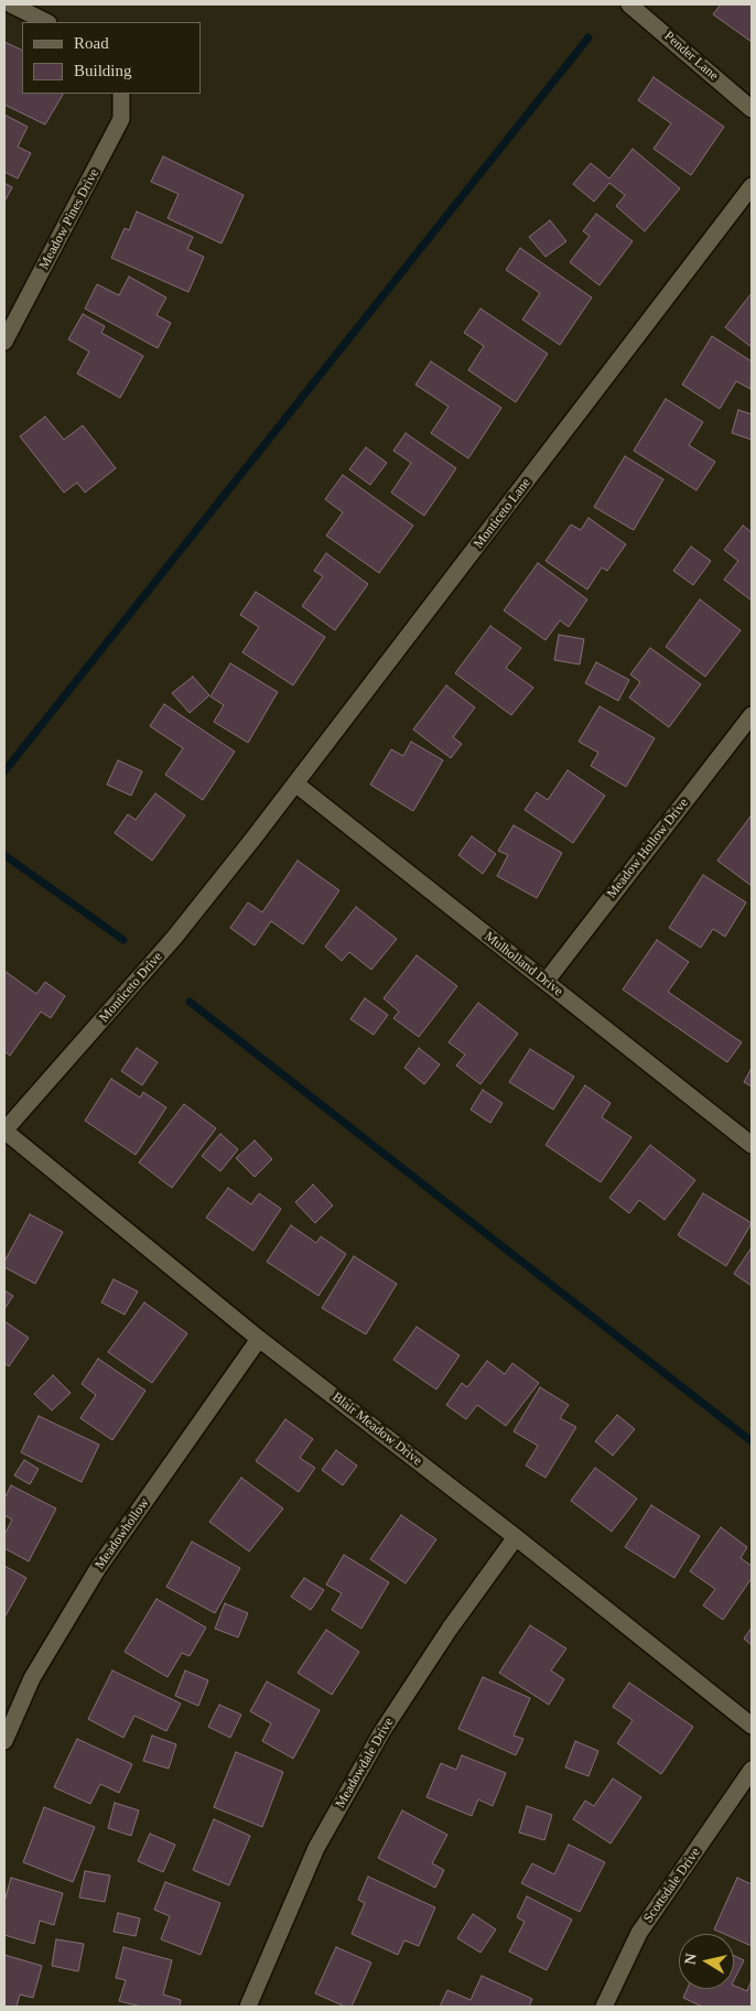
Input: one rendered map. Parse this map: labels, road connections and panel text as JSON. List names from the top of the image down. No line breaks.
{"streets":{"street":["Pender Lane","Meadow Pines Drive","Monticeto Lane","Meadow Hollow Drive","Mulholland Drive","Monticeto Drive","Blair Meadow Drive","Meadowhollow","Meadowdale Drive","Scottsdale Drive"]},"crossings":[["Monticeto Lane","Mulholland Drive"],["Monticeto Lane","Monticeto Drive"],["Meadow Hollow Drive","Mulholland Drive"],["Monticeto Drive","Blair Meadow Drive"],["Blair Meadow Drive","Meadowhollow"],["Blair Meadow Drive","Meadowdale Drive"]],"legend":["Road","Building"],"north":"left"}
